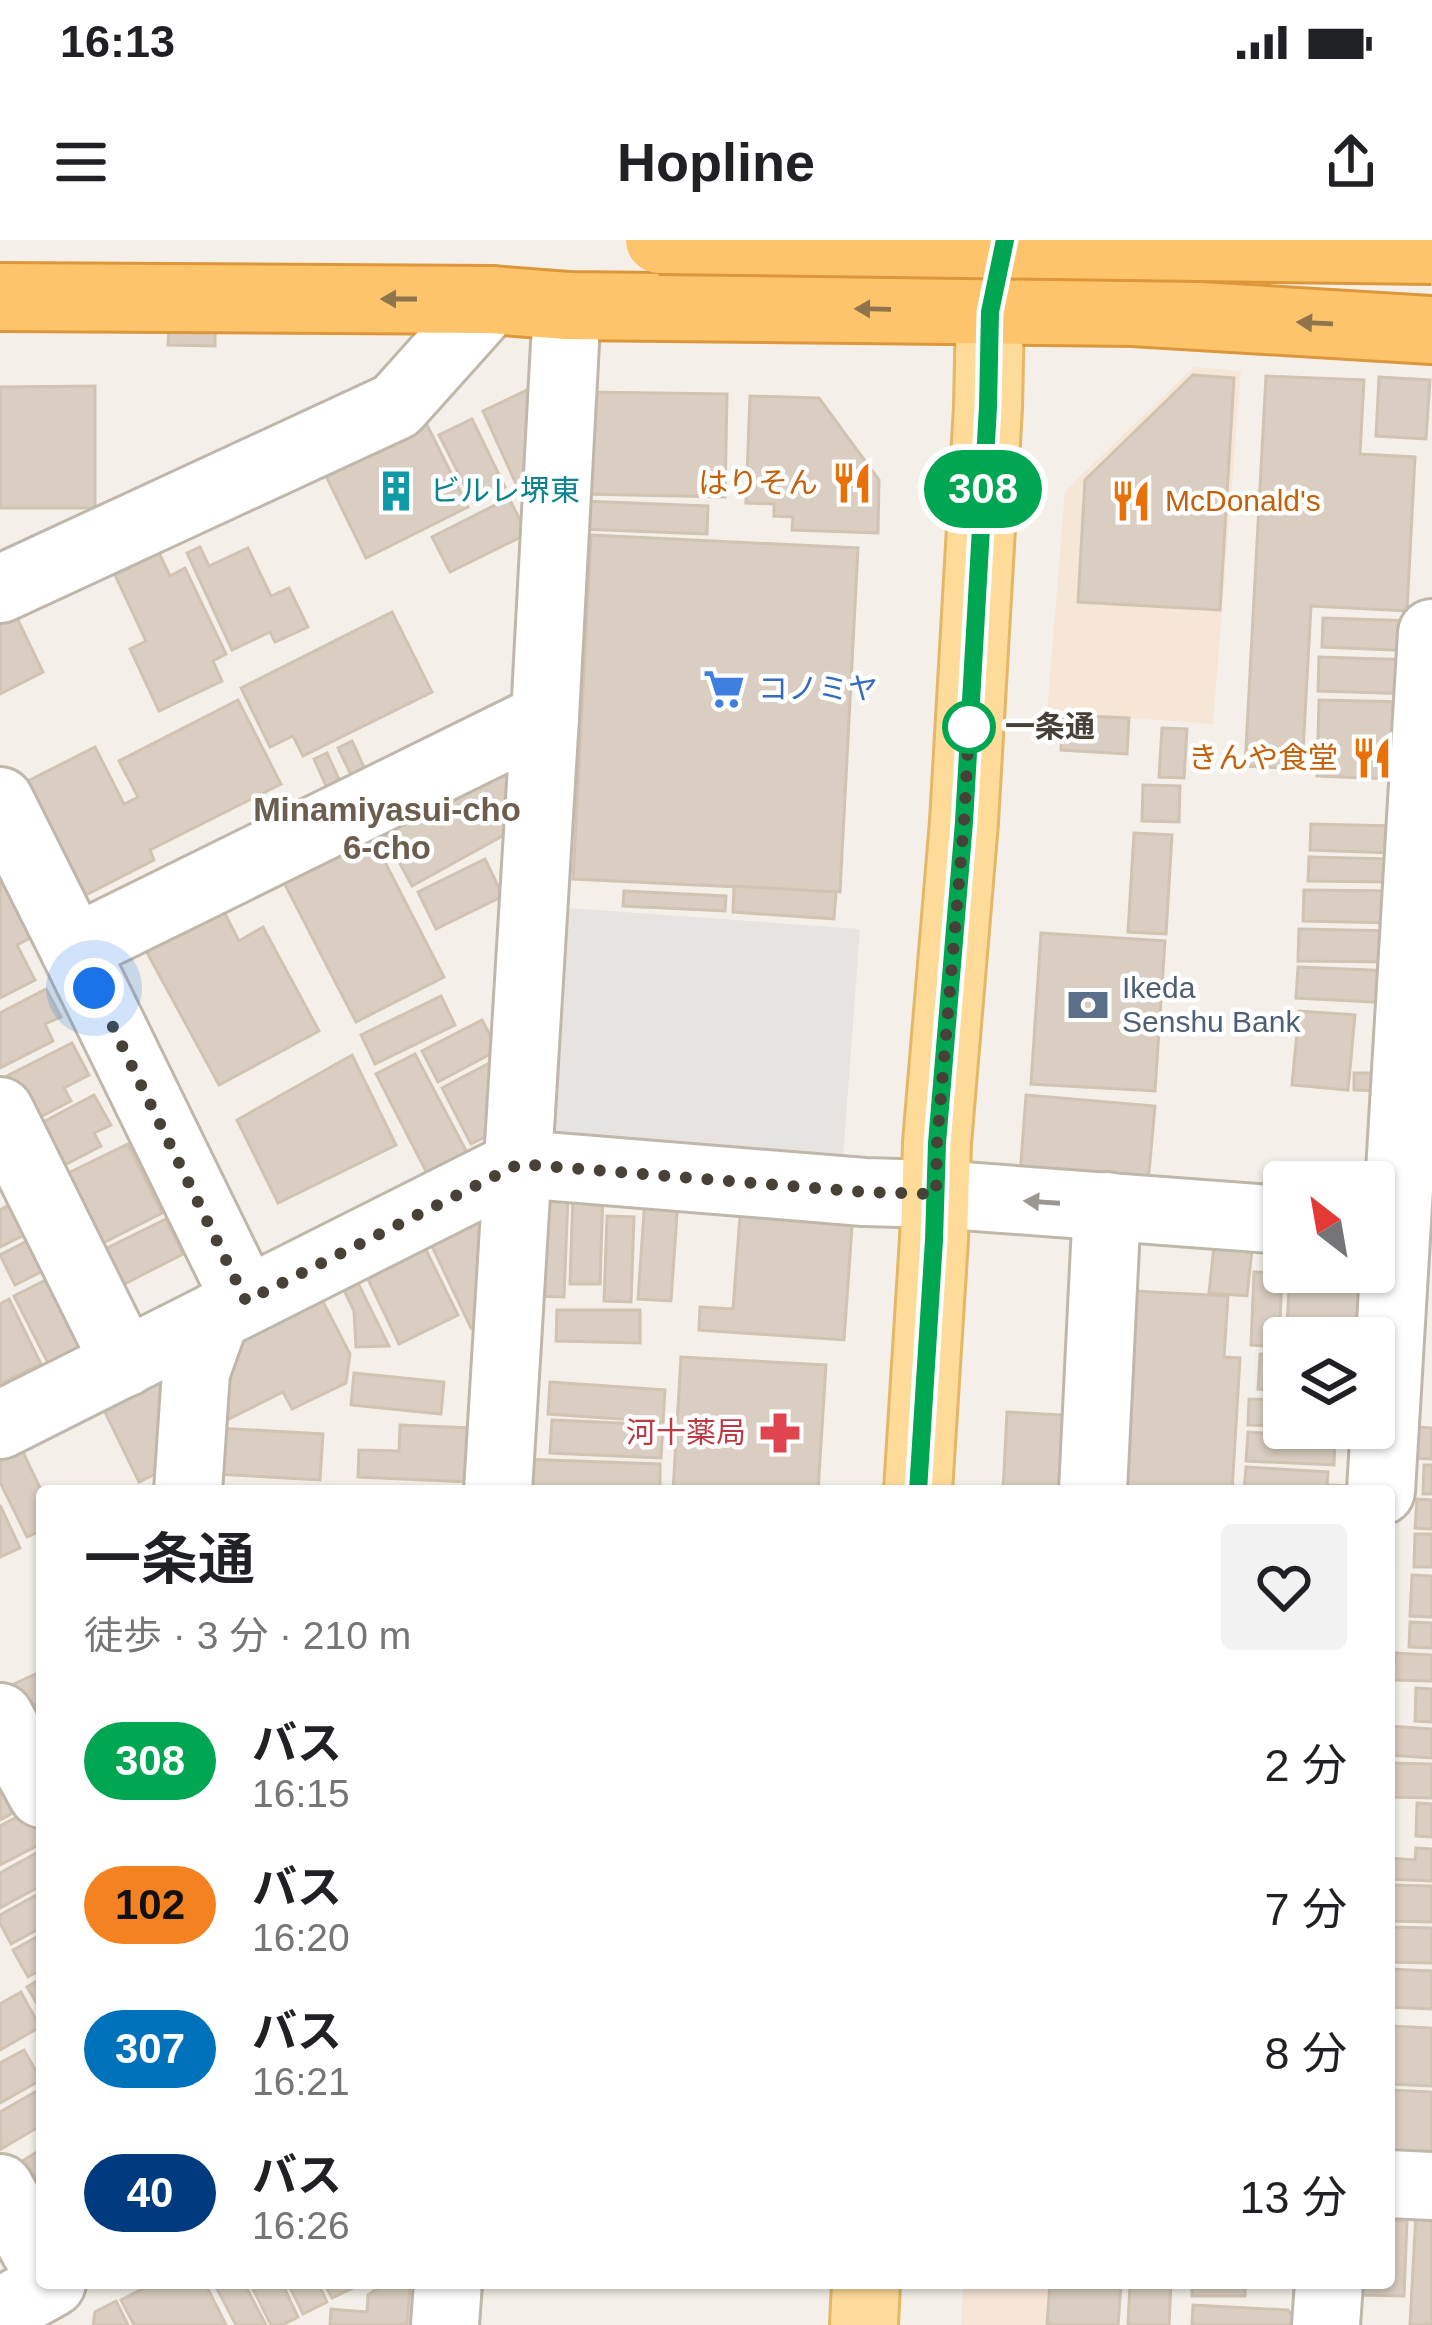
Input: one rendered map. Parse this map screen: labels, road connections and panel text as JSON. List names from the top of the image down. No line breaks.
{"districts":["Minamiyasui-cho 6-cho"],"places":{"restaurant":["はりそん","McDonald's","きんや食堂"],"building":["ビルレ堺東"],"supermarket":["コノミヤ"],"other":["一条通"],"bank":["Ikeda Senshu Bank"],"pharmacy":["河十薬局"]},"lines":["bus line 308"],"north":"top left","page":{"status":"16:13","header":"Hopline","on_map":"308","heading":["一条通","徒歩 · 3 分 · 210 m"],"list":[{"mark":"308","name":"バス","note":"16:15","value":"2 分"},{"mark":"102","name":"バス","note":"16:20","value":"7 分"},{"mark":"307","name":"バス","note":"16:21","value":"8 分"},{"mark":"40","name":"バス","note":"16:26","value":"13 分"}]}}
